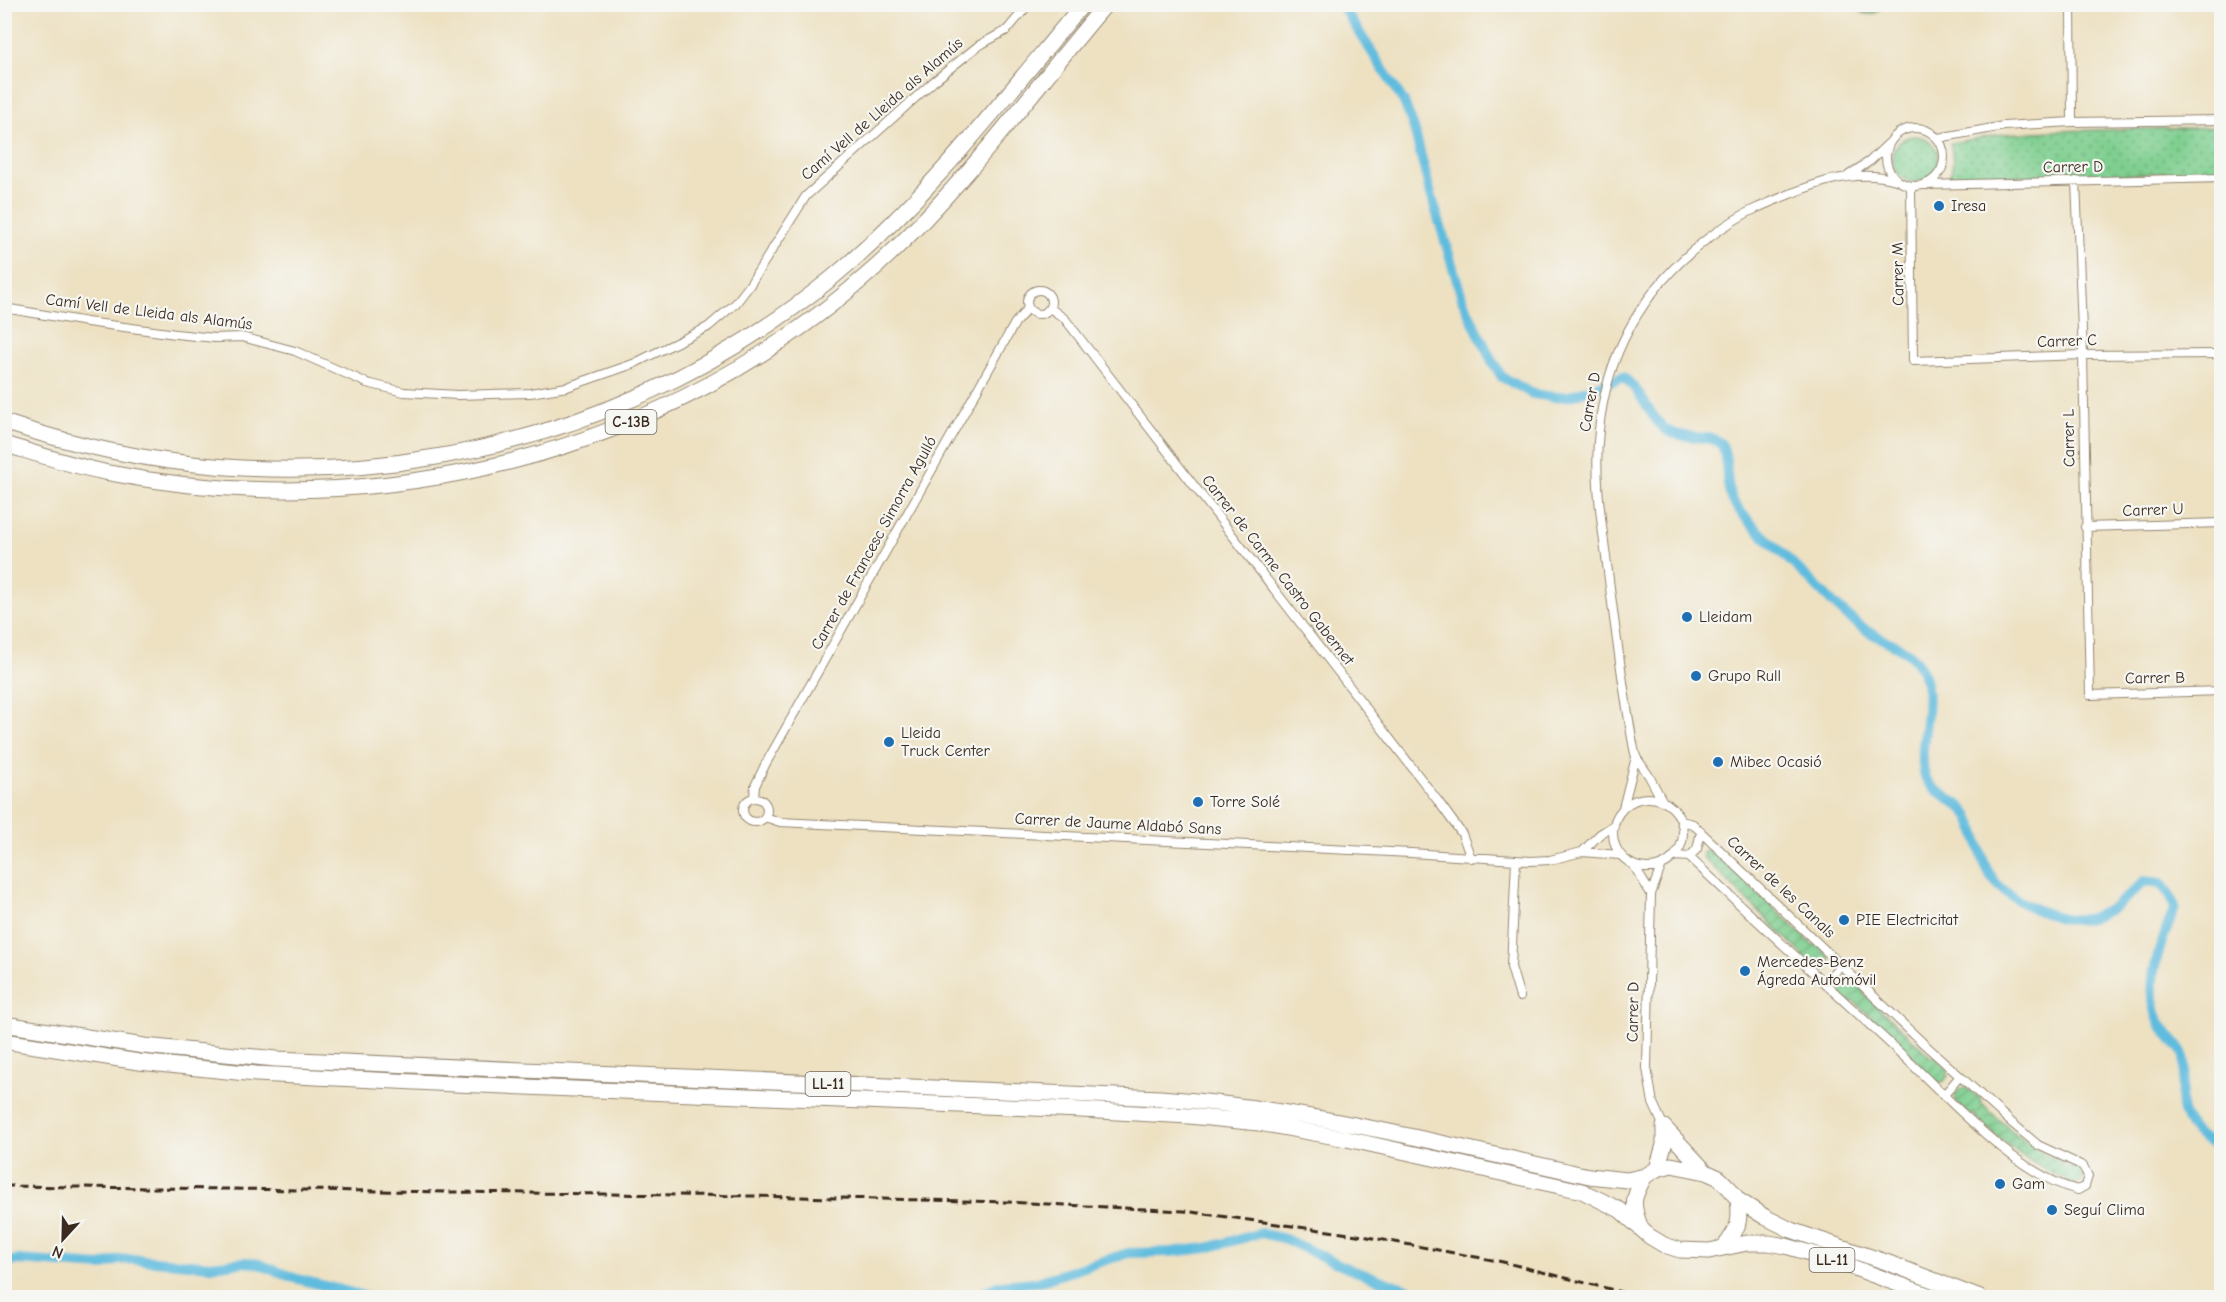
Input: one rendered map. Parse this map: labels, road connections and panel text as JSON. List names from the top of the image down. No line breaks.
{"streets":{"highway":["C-13B","LL-11"],"street":["Camí Vell de Lleida als Alamús","Carrer D","Carrer M","Carrer C","Carrer L","Carrer U","Carrer de Francesc Simorra Agulló","Carrer de Carme Castro Gabernet","Carrer B","Carrer de Jaume Aldabó Sans","Carrer de les Canals"]},"crossings":[["Carrer D","Carrer M"],["Carrer D","Carrer L"],["Carrer D","Carrer de les Canals"],["Carrer M","Carrer C"],["Carrer C","Carrer L"],["Carrer L","Carrer U"],["Carrer L","Carrer B"],["Carrer de Francesc Simorra Agulló","Carrer de Carme Castro Gabernet"],["Carrer de Francesc Simorra Agulló","Carrer de Jaume Aldabó Sans"],["Carrer de Carme Castro Gabernet","Carrer de Jaume Aldabó Sans"]],"places":["Iresa","Lleidam","Grupo Rull","Lleida Truck Center","Mibec Ocasió","Torre Solé","PIE Electricitat","Mercedes-Benz Ágreda Automóvil","Gam","Seguí Clima"],"north":"bottom"}
